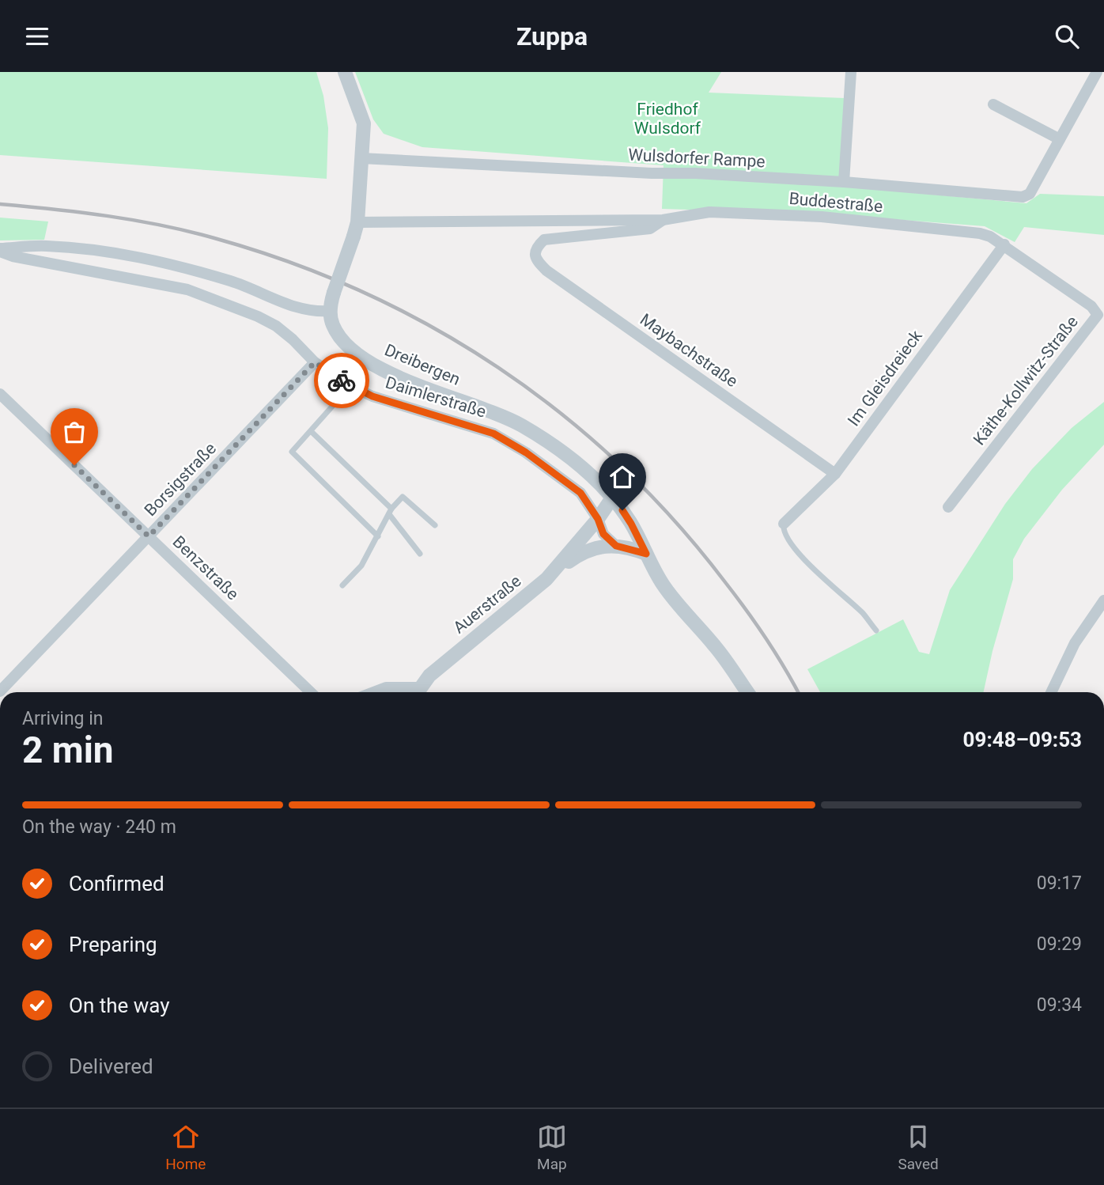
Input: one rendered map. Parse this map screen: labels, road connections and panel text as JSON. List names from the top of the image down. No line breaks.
{"streets":{"street":["Wulsdorfer Rampe","Buddestraße","Maybachstraße","Dreibergen","Im Gleisdreieck","Käthe-Kollwitz-Straße","Daimlerstraße","Borsigstraße","Benzstraße","Auerstraße"]},"crossings":[["Wulsdorfer Rampe","Dreibergen"],["Buddestraße","Maybachstraße"],["Buddestraße","Dreibergen"],["Buddestraße","Im Gleisdreieck"],["Buddestraße","Käthe-Kollwitz-Straße"],["Maybachstraße","Im Gleisdreieck"],["Dreibergen","Daimlerstraße"],["Dreibergen","Auerstraße"],["Im Gleisdreieck","Käthe-Kollwitz-Straße"],["Daimlerstraße","Borsigstraße"],["Daimlerstraße","Auerstraße"],["Borsigstraße","Benzstraße"]],"parks":["Friedhof Wulsdorf"],"page":{"header":"Zuppa","heading":["2 min","Arriving in","09:48–09:53"],"bar":"On the way · 240 m","list":[["Confirmed","09:17"],["Preparing","09:29"],["On the way","09:34"],"Delivered"],"tabs":["Home","Map","Saved"]}}
